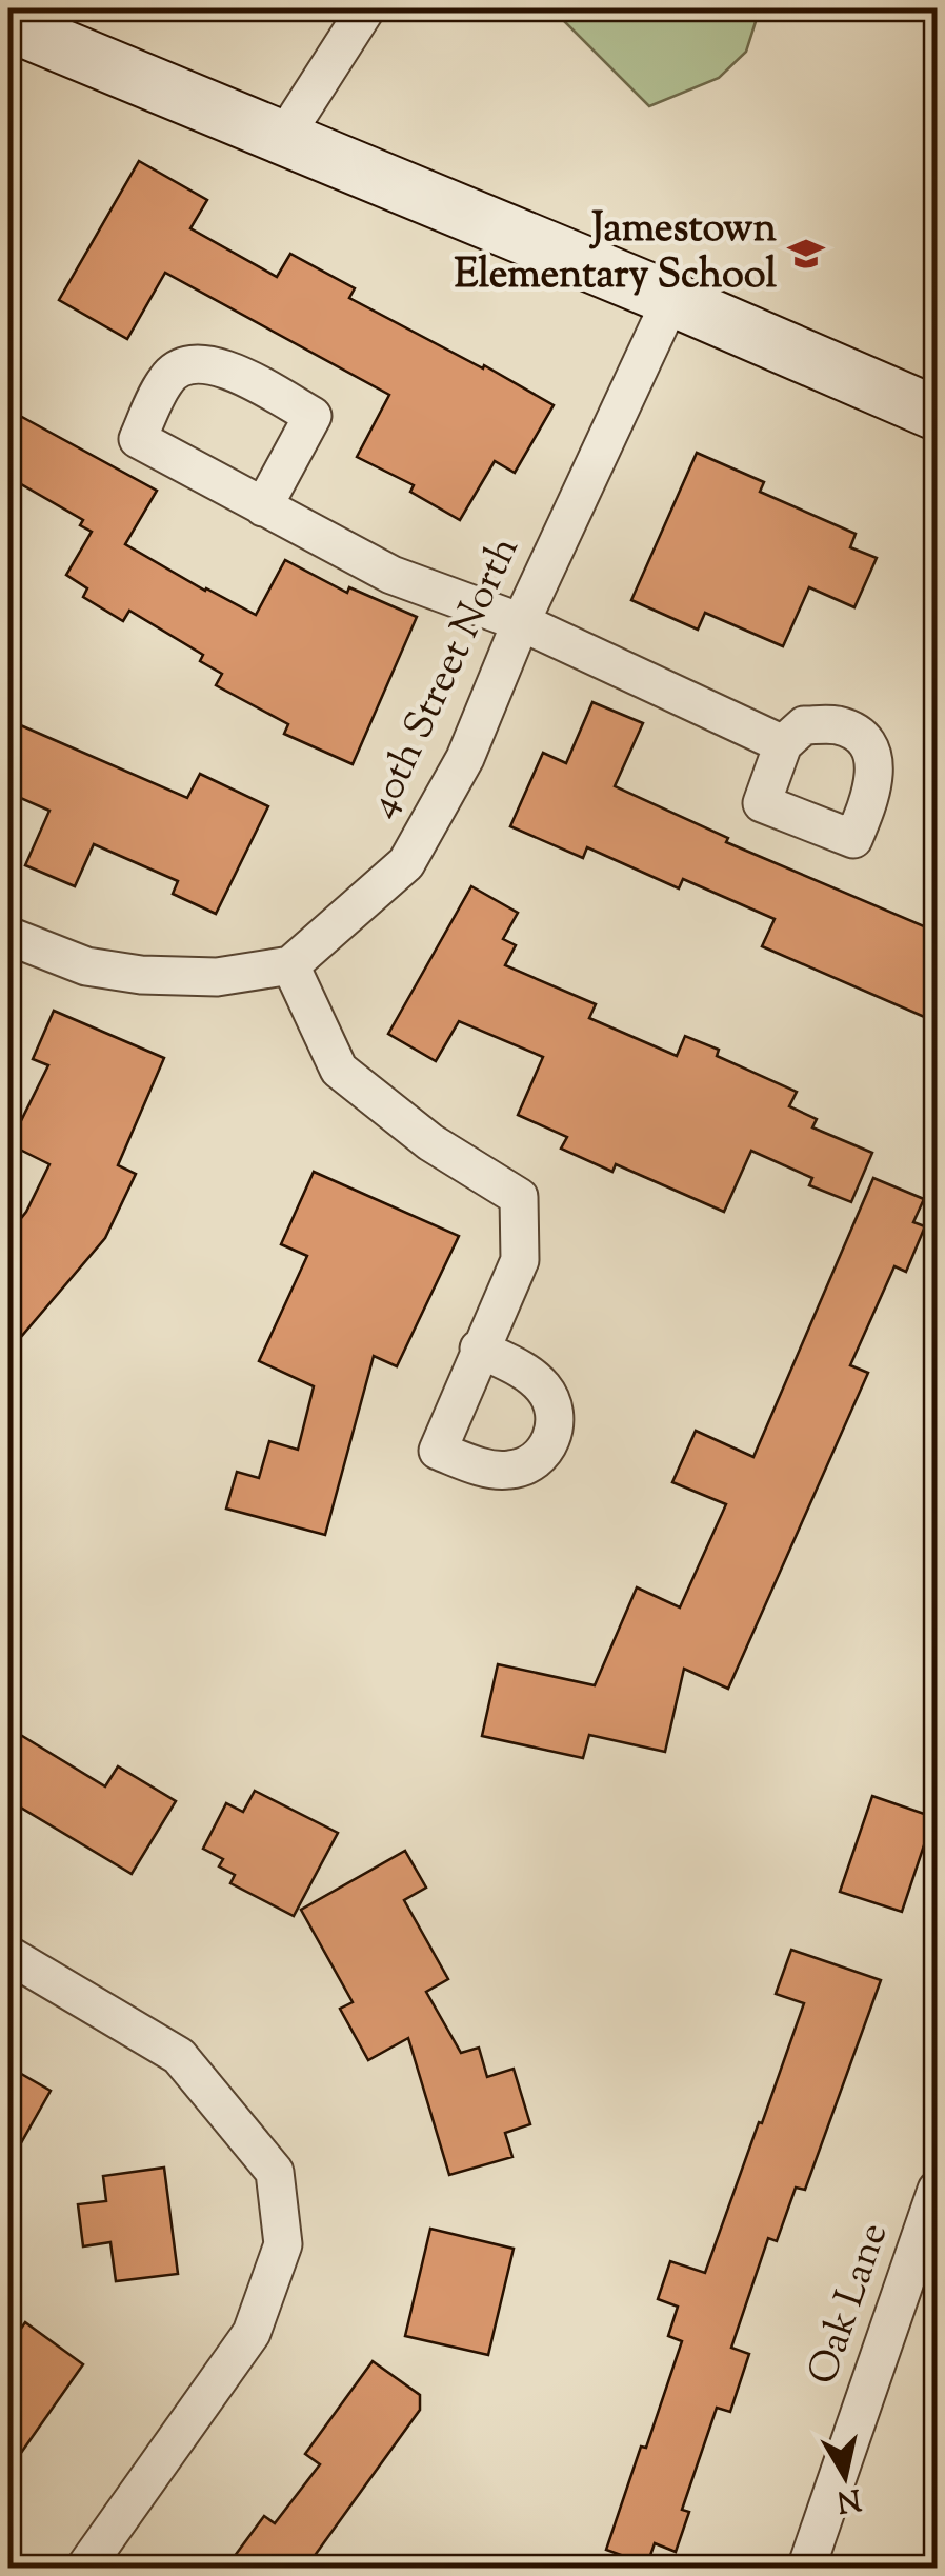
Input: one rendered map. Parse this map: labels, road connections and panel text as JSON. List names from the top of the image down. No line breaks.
{"streets":{"street":["40th Street North","Oak Lane"]},"places":{"school or university":["Jamestown Elementary School"]},"north":"bottom"}
